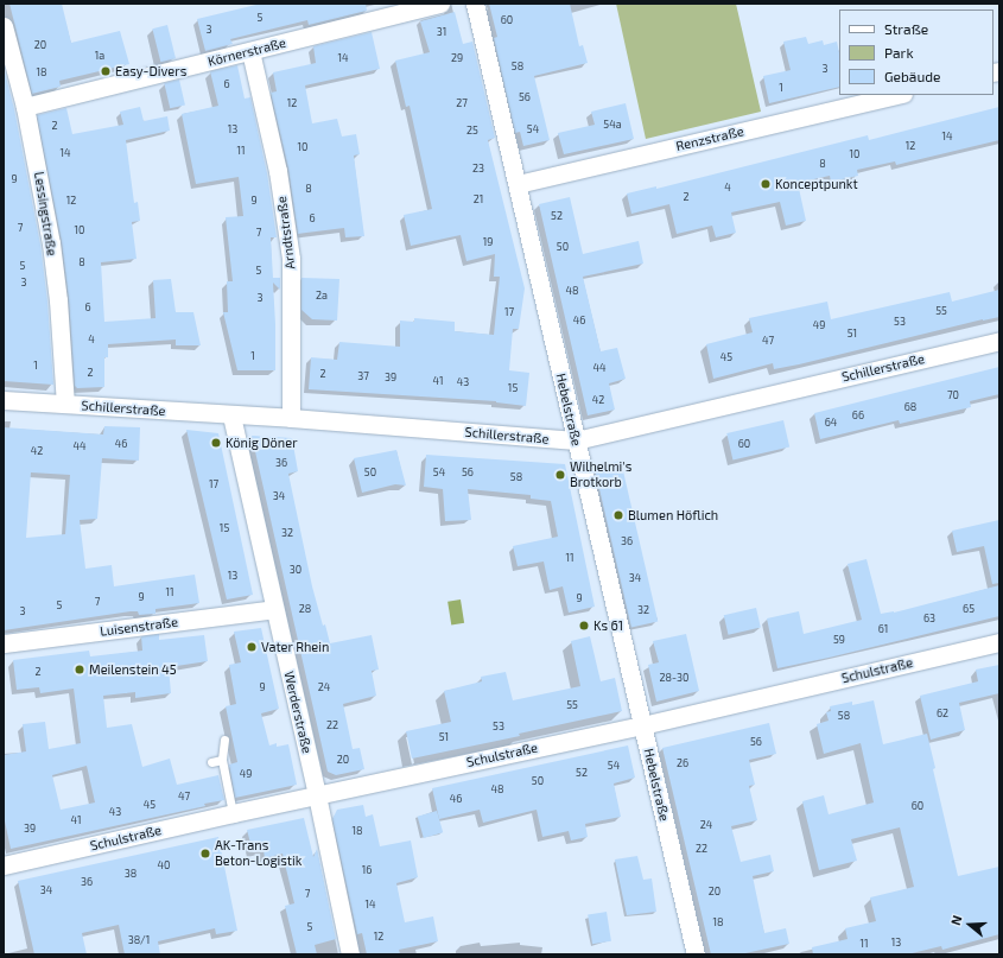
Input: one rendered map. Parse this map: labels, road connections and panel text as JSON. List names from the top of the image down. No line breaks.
{"streets":{"street":["Körnerstraße","Renzstraße","Lessingstraße","Arndtstraße","Schillerstraße","Hebelstraße","Luisenstraße","Schulstraße","Werderstraße"]},"crossings":[["Körnerstraße","Lessingstraße"],["Körnerstraße","Arndtstraße"],["Renzstraße","Hebelstraße"],["Lessingstraße","Schillerstraße"],["Arndtstraße","Schillerstraße"],["Schillerstraße","Hebelstraße"],["Schillerstraße","Werderstraße"],["Hebelstraße","Schulstraße"],["Luisenstraße","Werderstraße"],["Schulstraße","Werderstraße"]],"places":["Easy-Divers","Konceptpunkt","König Döner","Wilhelmi's Brotkorb","Blumen Höflich","Ks 61","Vater Rhein","Meilenstein 45","AK-Trans Beton-Logistik"],"house_numbers":["5","60","3","31","20","1a","14","29","58","3","18","6","1","56","12","27","54a","2","13","54","25","14","12","10","11","14","10","8","23","9","4","8","2","21","12","9","52","6","7","10","7","19","50","8","5","5","3","48","2a","3","6","55","17","46","53","49","51","4","47","1","45","1","44","2","2","37","39","41","43","15","70","42","68","66","64","46","60","44","42","36","50","54","56","58","17","34","15","32","36","11","30","13","34","11","9","9","7","5","28","65","32","3","63","61","59","2","28-30","9","24","55","62","58","22","53","51","56","20","26","54","52","49","50","48","47","46","45","60","43","41","24","39","18","22","40","16","38","36","34","20","7","14","18","5","12","38/1","13","11"],"legend":["Straße","Park","Gebäude"],"north":"left"}
